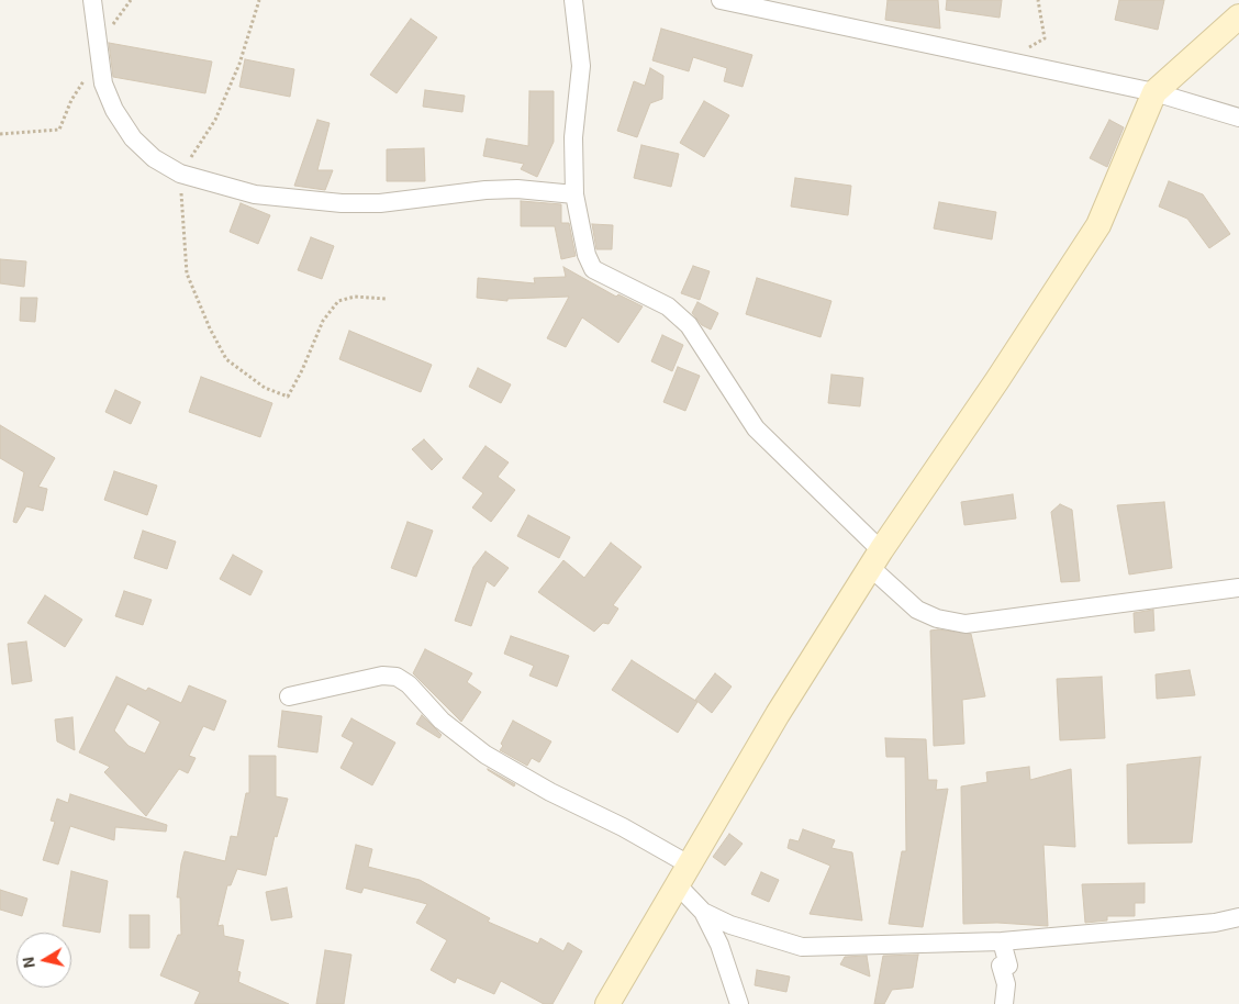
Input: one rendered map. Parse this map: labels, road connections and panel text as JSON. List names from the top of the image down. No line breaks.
{"north":"left"}
